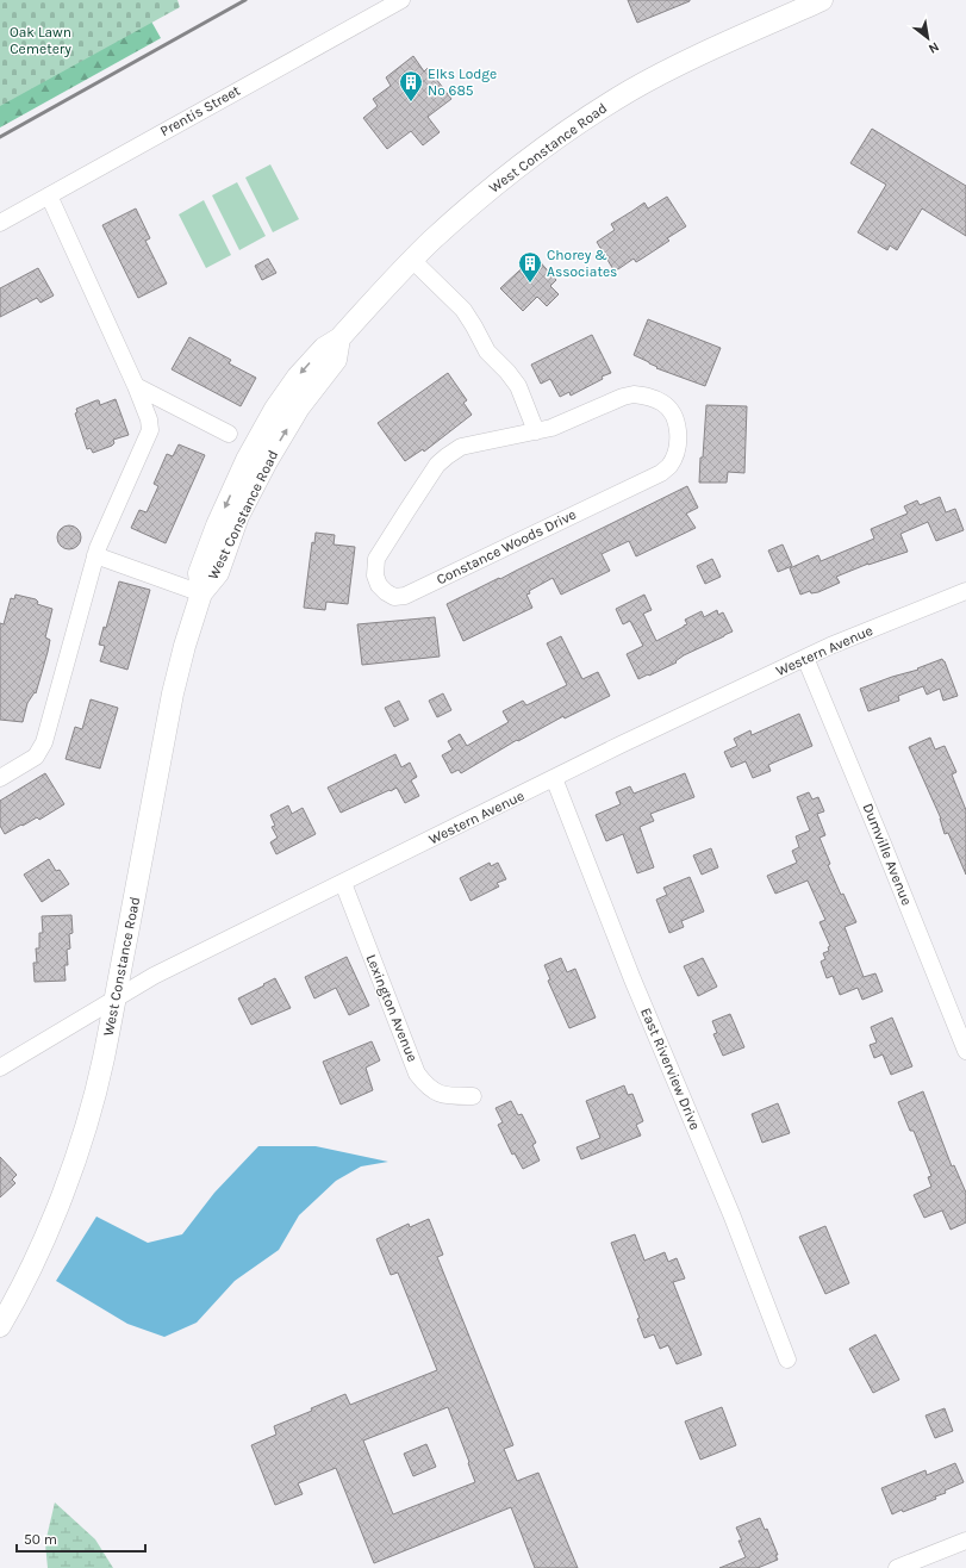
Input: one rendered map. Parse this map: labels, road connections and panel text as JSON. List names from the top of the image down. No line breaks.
{"streets":{"main road":["West Constance Road"],"street":["Prentis Street","Constance Woods Drive","Western Avenue","Dumville Avenue","Lexington Avenue","East Riverview Drive"]},"crossings":[["West Constance Road","Western Avenue"],["Western Avenue","Dumville Avenue"],["Western Avenue","Lexington Avenue"],["Western Avenue","East Riverview Drive"]],"parks":["Oak Lawn Cemetery"],"places":{"building":["Elks Lodge No 685","Chorey & Associates"]},"scale_bar":"50 m","north":"bottom right"}
